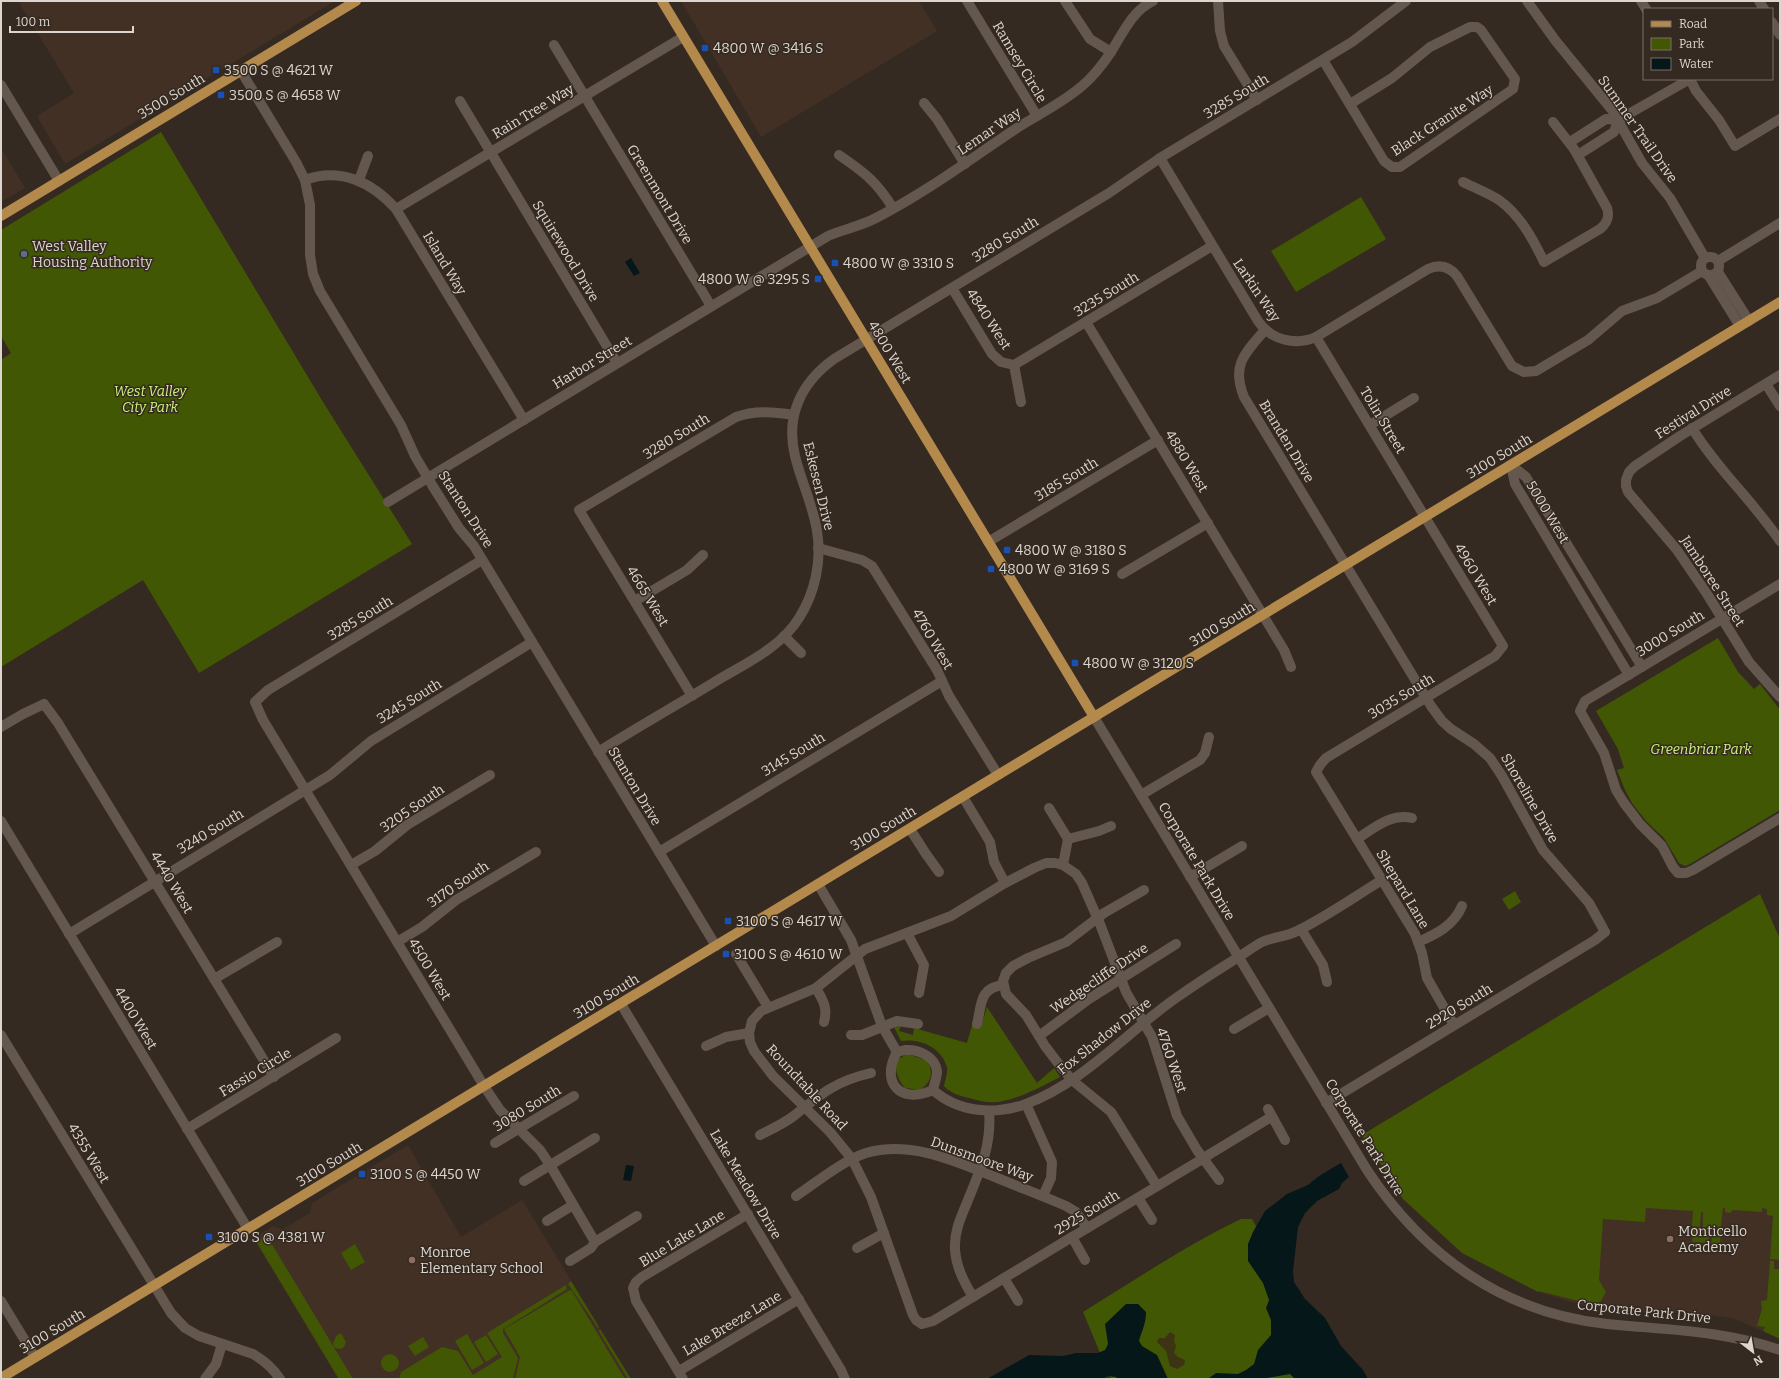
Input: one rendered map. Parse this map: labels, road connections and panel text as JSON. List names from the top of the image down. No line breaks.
{"streets":{"main road":["3500 South","4800 West","3100 South"],"street":["Ramsey Circle","3285 South","Rain Tree Way","Black Granite Way","Summer Trail Drive","Lemar Way","Greenmont Drive","3280 South","Squirewood Drive","Island Way","Larkin Way","3235 South","4840 West","Harbor Street","Festival Drive","Tolin Street","Branden Drive","4880 West","3185 South","Eskesen Drive","Stanton Drive","5000 West","4960 West","Jamboree Street","4665 West","3000 South","4760 West","3035 South","3245 South","3145 South","Shoreline Drive","3205 South","3240 South","Corporate Park Drive","4440 West","3170 South","Shepard Lane","4500 West","Wedgecliffe Drive","2920 South","4400 West","Fox Shadow Drive","Fassio Circle","Roundtable Road","3080 South","4355 West","Dunsmoore Way","Lake Meadow Drive","2925 South","Blue Lake Lane","Lake Breeze Lane"]},"crossings":[["Ramsey Circle","Lemar Way"],["3500 South","Stanton Drive"],["3285 South","Black Granite Way"],["3285 South","3280 South"],["3285 South","Larkin Way"],["3285 South","Stanton Drive"],["3285 South","4500 West"],["Rain Tree Way","Greenmont Drive"],["Rain Tree Way","Squirewood Drive"],["Rain Tree Way","Island Way"],["Rain Tree Way","4800 West"],["Lemar Way","4800 West"],["Lemar Way","Harbor Street"],["Greenmont Drive","Harbor Street"],["3280 South","4840 West"],["3280 South","4800 West"],["3280 South","Eskesen Drive"],["3280 South","4665 West"],["Squirewood Drive","Harbor Street"],["Island Way","Harbor Street"],["Island Way","Stanton Drive"],["Larkin Way","3235 South"],["Larkin Way","Tolin Street"],["Larkin Way","Branden Drive"],["3235 South","4840 West"],["3235 South","4880 West"],["4800 West","Harbor Street"],["4800 West","3100 South"],["4800 West","3185 South"],["4800 West","Eskesen Drive"],["4800 West","Corporate Park Drive"],["Harbor Street","Stanton Drive"],["Festival Drive","Jamboree Street"],["Tolin Street","3100 South"],["Tolin Street","4960 West"],["Branden Drive","3100 South"],["Branden Drive","Shoreline Drive"],["3100 South","4880 West"],["3100 South","Stanton Drive"],["3100 South","5000 West"],["3100 South","4960 West"],["3100 South","4760 West"],["3100 South","Shoreline Drive"],["3100 South","Corporate Park Drive"],["3100 South","4500 West"],["3100 South","4400 West"],["3100 South","4355 West"],["3100 South","Lake Meadow Drive"],["4880 West","3185 South"],["Eskesen Drive","Stanton Drive"],["Eskesen Drive","4665 West"],["Eskesen Drive","4760 West"],["Stanton Drive","3245 South"],["Stanton Drive","3145 South"],["5000 West","3000 South"],["4960 West","3035 South"],["Jamboree Street","3000 South"],["4760 West","3145 South"],["4760 West","Wedgecliffe Drive"],["4760 West","Fox Shadow Drive"],["4760 West","2925 South"],["3035 South","Shoreline Drive"],["3035 South","Shepard Lane"],["3245 South","3240 South"],["3245 South","4500 West"],["Shoreline Drive","2920 South"],["3205 South","4500 West"],["3240 South","4440 West"],["3240 South","4500 West"],["3240 South","4400 West"],["Corporate Park Drive","2920 South"],["Corporate Park Drive","Fox Shadow Drive"],["4440 West","Fassio Circle"],["3170 South","4500 West"],["Shepard Lane","2920 South"],["Shepard Lane","Fox Shadow Drive"],["4500 West","3080 South"],["4400 West","Fassio Circle"],["Roundtable Road","Dunsmoore Way"],["Roundtable Road","2925 South"],["Dunsmoore Way","2925 South"],["Lake Meadow Drive","Blue Lake Lane"],["Lake Meadow Drive","Lake Breeze Lane"],["Blue Lake Lane","Lake Breeze Lane"]],"parks":["West Valley City Park","Greenbriar Park"],"places":{"transit":["4800 W @ 3416 S","3500 S @ 4621 W","3500 S @ 4658 W","4800 W @ 3310 S","4800 W @ 3295 S","4800 W @ 3180 S","4800 W @ 3169 S","4800 W @ 3120 S","3100 S @ 4617 W","3100 S @ 4610 W","3100 S @ 4450 W","3100 S @ 4381 W"],"other":["West Valley Housing Authority","Monticello Academy","Monroe Elementary School"]},"legend":["Road","Park","Water"],"scale_bar":"100 m","north":"bottom right"}
